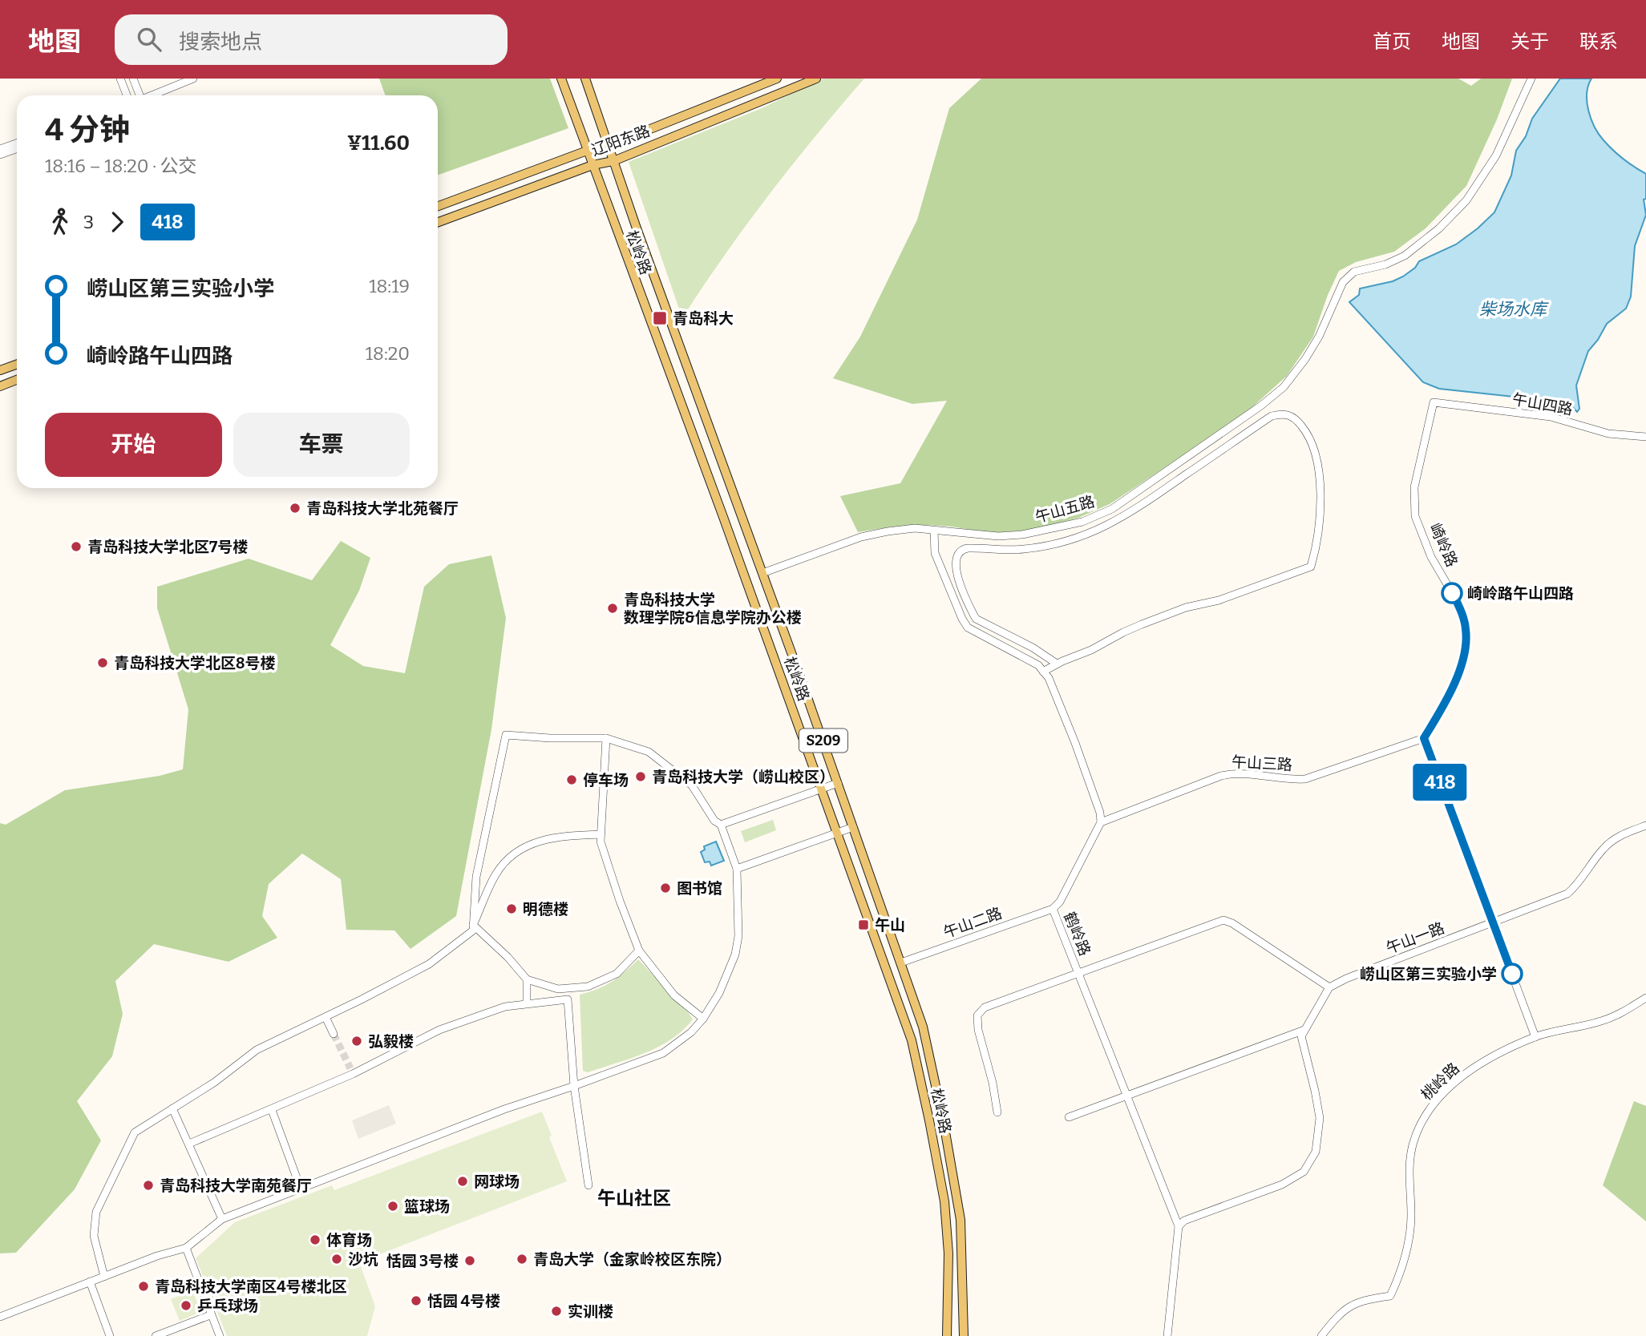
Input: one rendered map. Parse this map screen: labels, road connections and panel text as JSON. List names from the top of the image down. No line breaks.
{"streets":{"main road":["辽阳东路","松岭路","S209"],"street":["午山四路","午山五路","崎岭路","午山三路","午山二路","鹤岭路","午山一路","桃岭路"]},"crossings":[["辽阳东路","松岭路"],["松岭路","午山五路"],["松岭路","午山二路"],["午山四路","崎岭路"],["崎岭路","午山三路"],["午山三路","鹤岭路"],["午山二路","鹤岭路"]],"districts":["午山社区"],"water":["柴场水库"],"places":{"transit":["青岛科大","午山"],"other":["青岛科技大学北苑餐厅","青岛科技大学北区7号楼","崎岭路午山四路","青岛科技大学 数理学院&信息学院办公楼","青岛科技大学北区8号楼","青岛科技大学（崂山校区）","停车场","图书馆","明德楼","崂山区第三实验小学","弘毅楼","网球场","青岛科技大学南苑餐厅","篮球场","体育场","沙坑","青岛大学（金家岭校区东院）","恬园 3号楼","青岛科技大学南区4号楼北区","恬园 4号楼","乒乓球场","实训楼"]},"lines":["bus line 418"],"page":{"header":"地图","search":"搜索地点","nav":["首页","地图","关于","联系"],"on_map":"418","heading":["4 分钟","18:16 – 18:20 · 公交","¥11.60"],"legs":["3","418"],"list":[{"name":"崂山区第三实验小学","value":"18:19"},{"name":"崎岭路午山四路","value":"18:20"}],"buttons":["开始","车票"]}}
